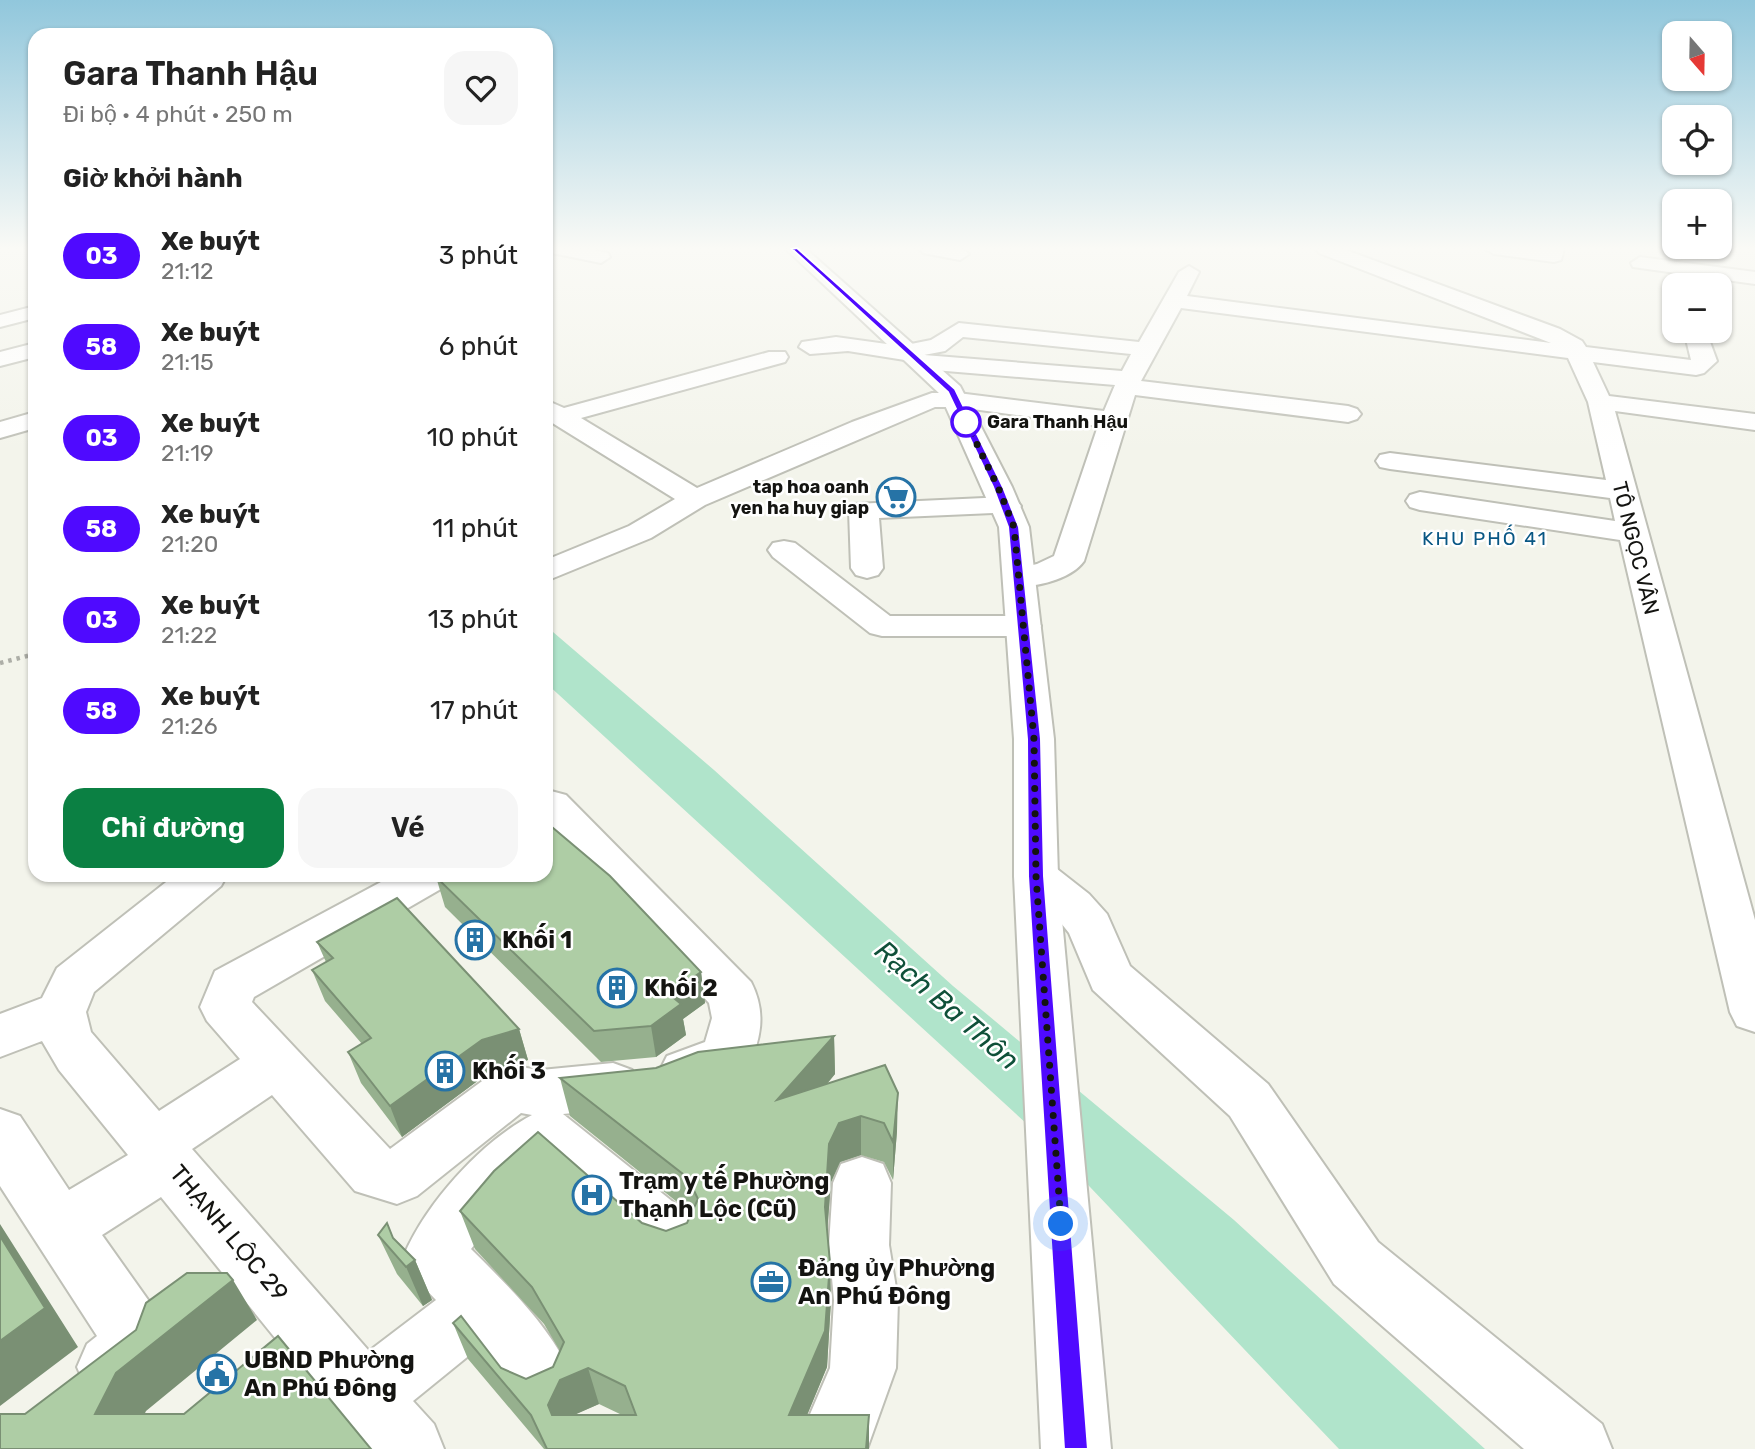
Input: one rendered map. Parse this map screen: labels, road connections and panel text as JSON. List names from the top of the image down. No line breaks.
{"streets":{"street":["TÔ NGỌC VÂN","THẠNH LỘC 29"]},"districts":["KHU PHỐ 41"],"water":["Rạch Ba Thôn"],"places":{"other":["Gara Thanh Hậu"],"supermarket":["tap hoa oanh yen ha huy giap"],"building":["Khối 1","Khối 2","Khối 3"],"hospital":["Trạm y tế Phường Thạnh Lộc (Cũ)"],"office":["Đảng ủy Phường An Phú Đông"],"public building":["UBND Phường An Phú Đông"]},"lines":["bus line 03"],"north":"bottom","page":{"map_buttons":["+","−"],"heading":[["Gara Thanh Hậu","Đi bộ · 4 phút · 250 m"],"Giờ khởi hành"],"list":[{"mark":"03","name":"Xe buýt","note":"21:12","value":"3 phút"},{"mark":"58","name":"Xe buýt","note":"21:15","value":"6 phút"},{"mark":"03","name":"Xe buýt","note":"21:19","value":"10 phút"},{"mark":"58","name":"Xe buýt","note":"21:20","value":"11 phút"},{"mark":"03","name":"Xe buýt","note":"21:22","value":"13 phút"},{"mark":"58","name":"Xe buýt","note":"21:26","value":"17 phút"}],"buttons":["Chỉ đường","Vé"]}}
